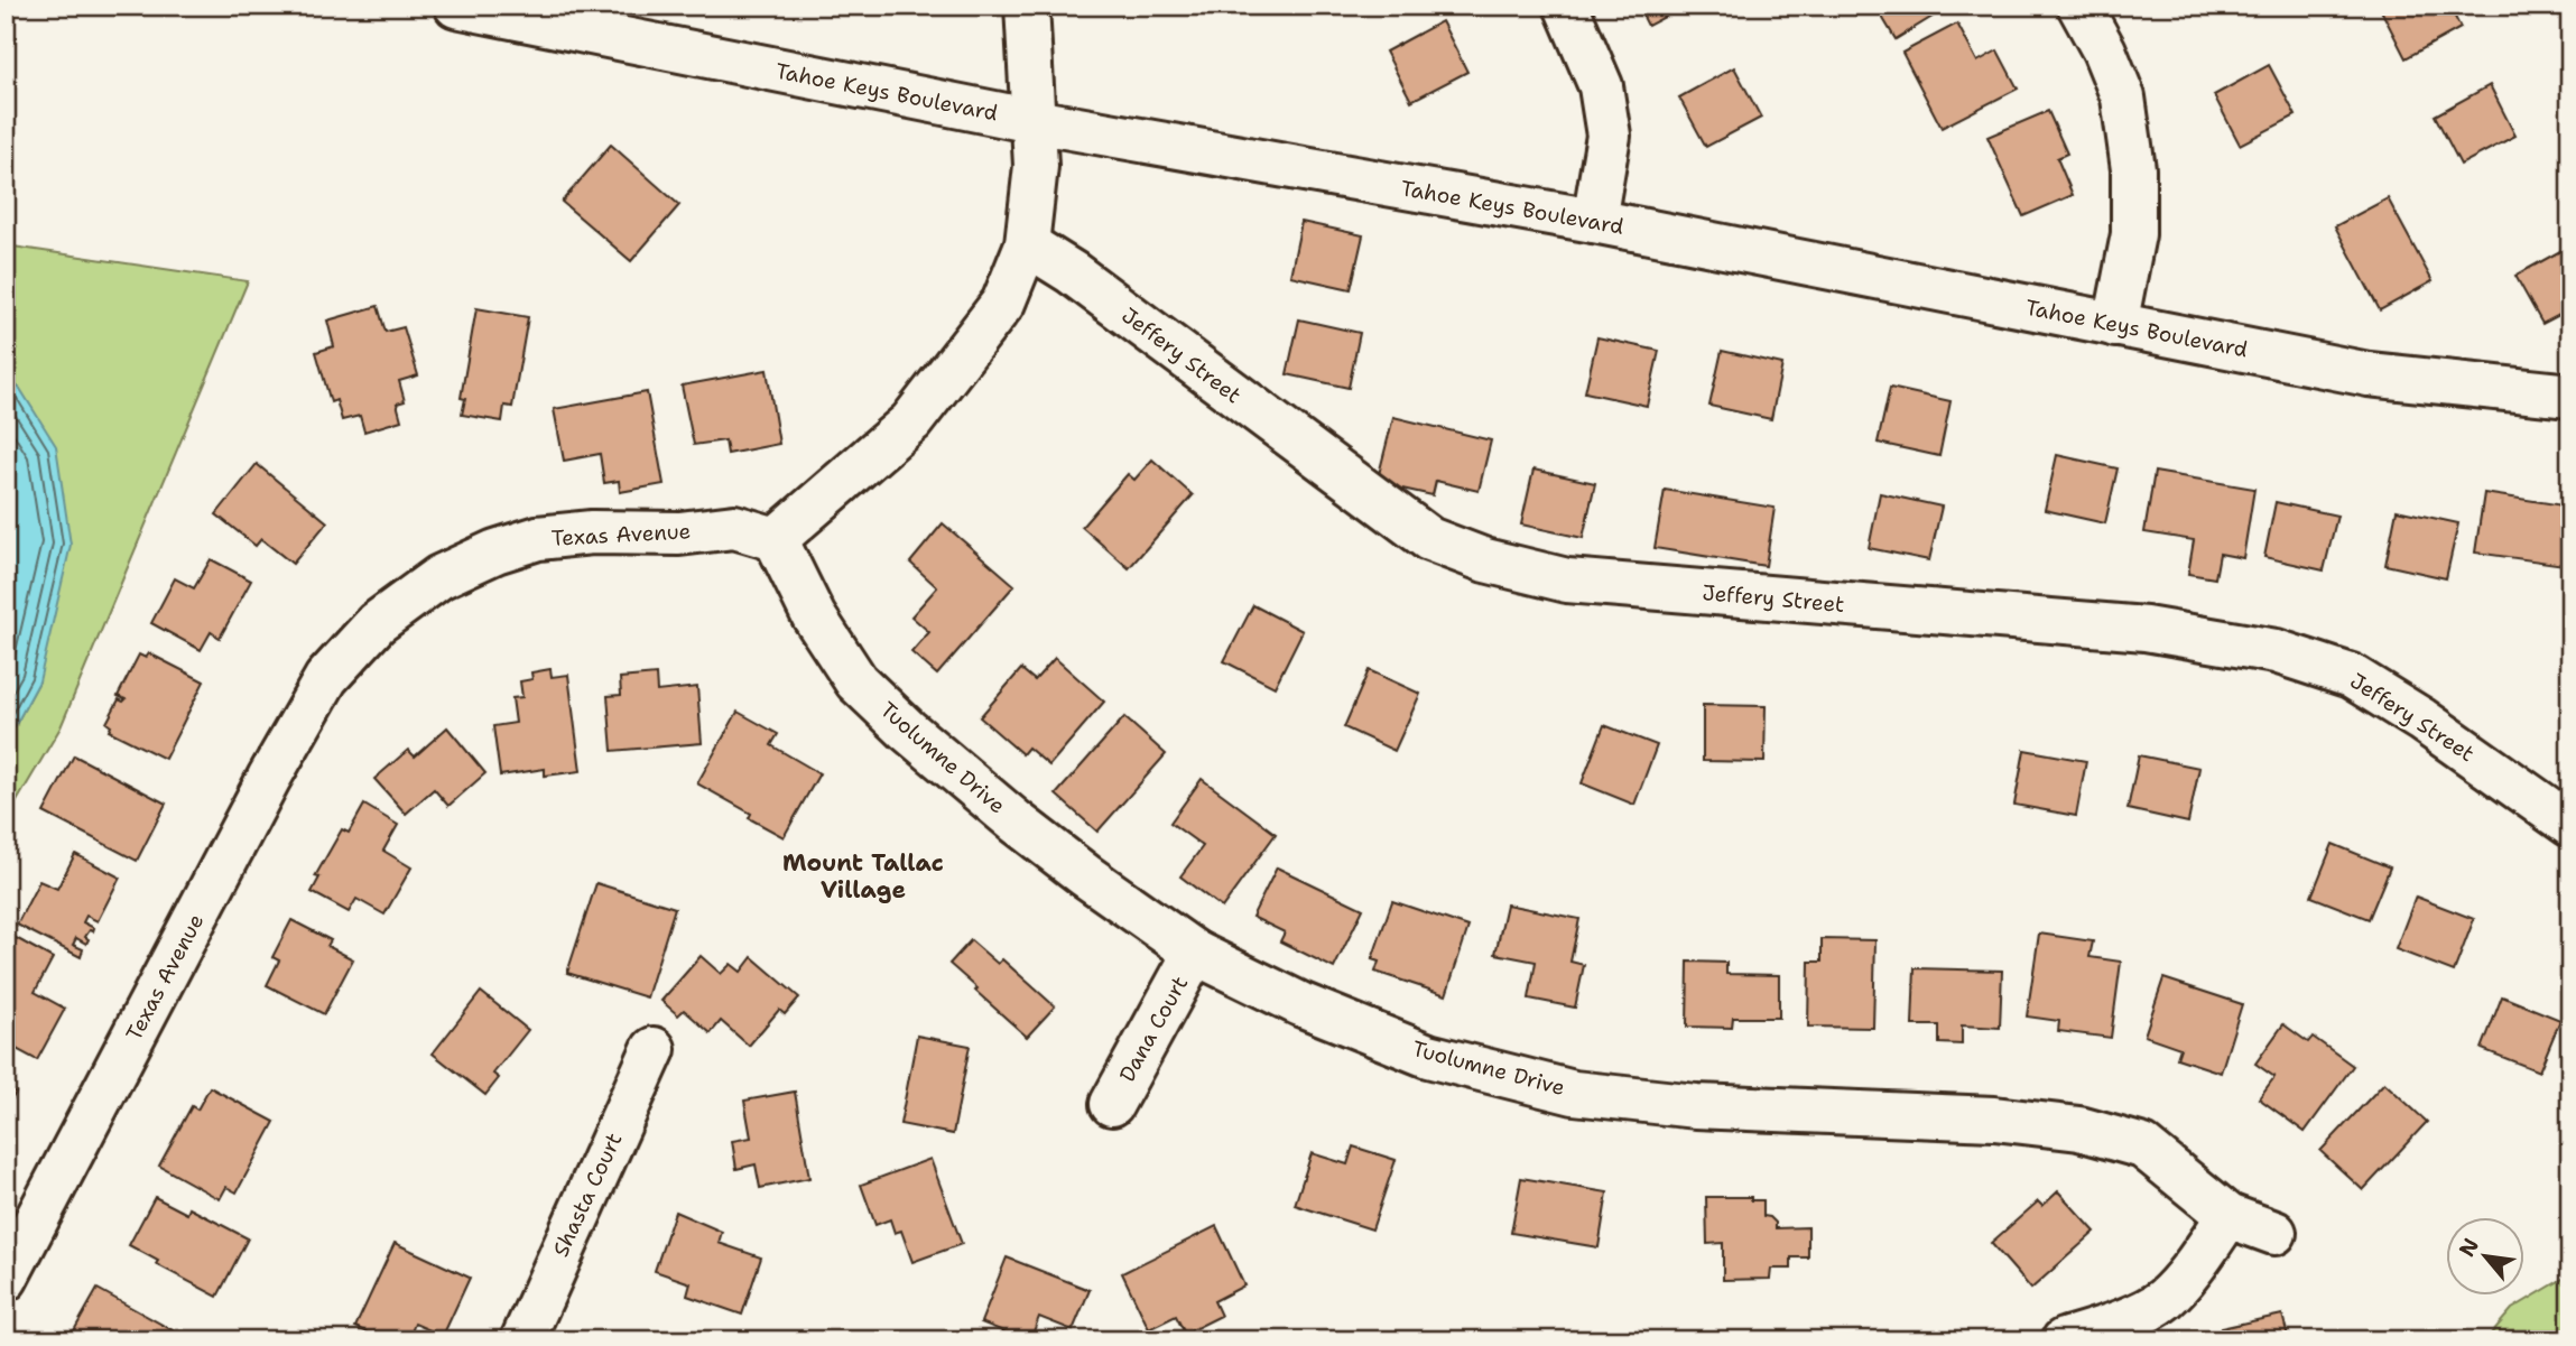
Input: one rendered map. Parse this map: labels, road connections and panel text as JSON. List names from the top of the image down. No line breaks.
{"streets":{"street":["Tahoe Keys Boulevard","Jeffery Street","Texas Avenue","Tuolumne Drive","Dana Court","Shasta Court"]},"crossings":[["Texas Avenue","Tuolumne Drive"],["Tuolumne Drive","Dana Court"]],"districts":["Mount Tallac Village"],"north":"top left"}
